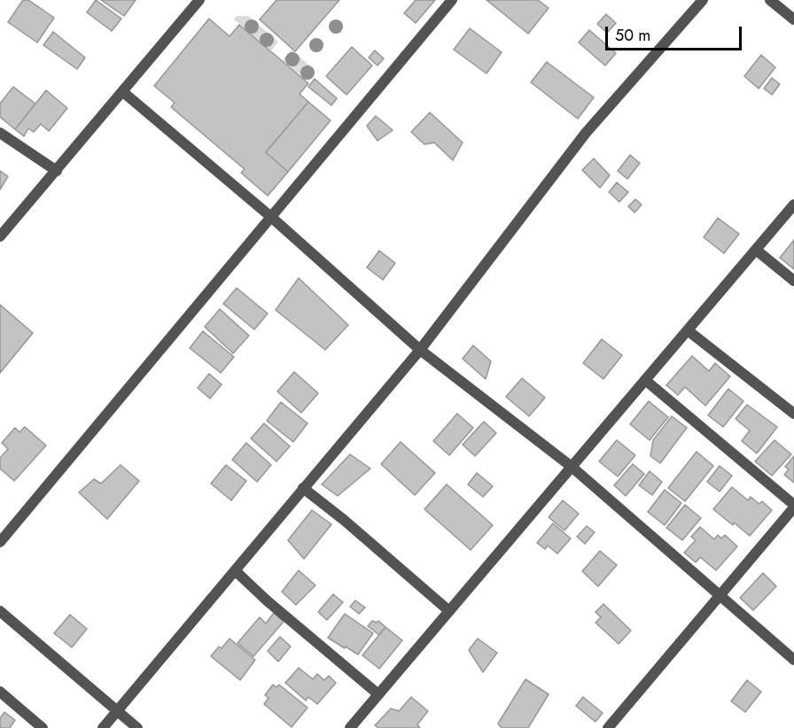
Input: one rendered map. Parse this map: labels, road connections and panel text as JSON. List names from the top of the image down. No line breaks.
{"scale_bar":"50 m"}
